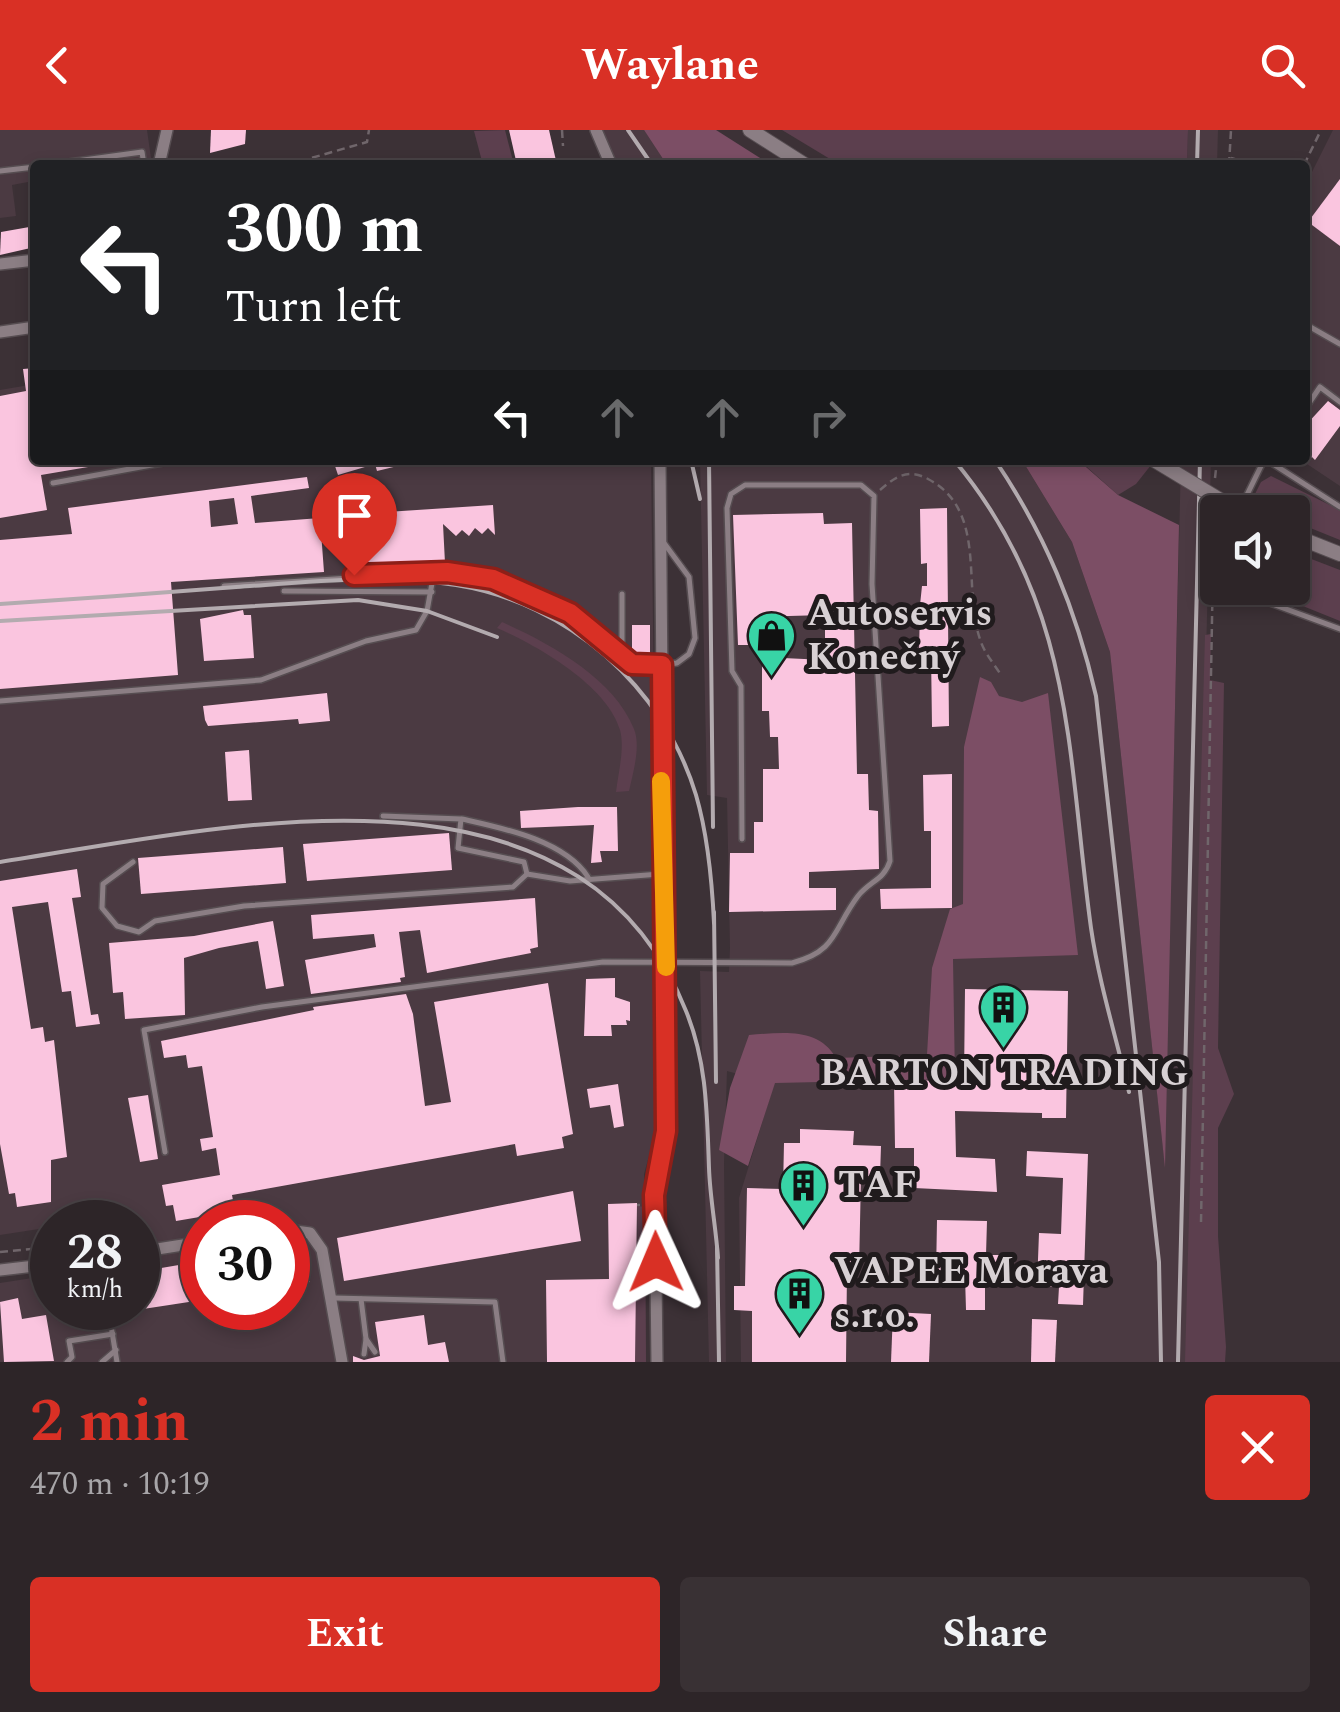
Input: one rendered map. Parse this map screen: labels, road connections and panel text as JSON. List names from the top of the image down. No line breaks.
{"places":{"shop":["Autoservis Konečný"],"building":["BARTON TRADING","TAF","VAPEE Morava s.r.o."]},"page":{"header":"Waylane","turn":["300 m","Turn left"],"speed":"28 km/h","limit":"30","heading":["2 min","470 m · 10:19"],"buttons":["Exit","Share"]}}
